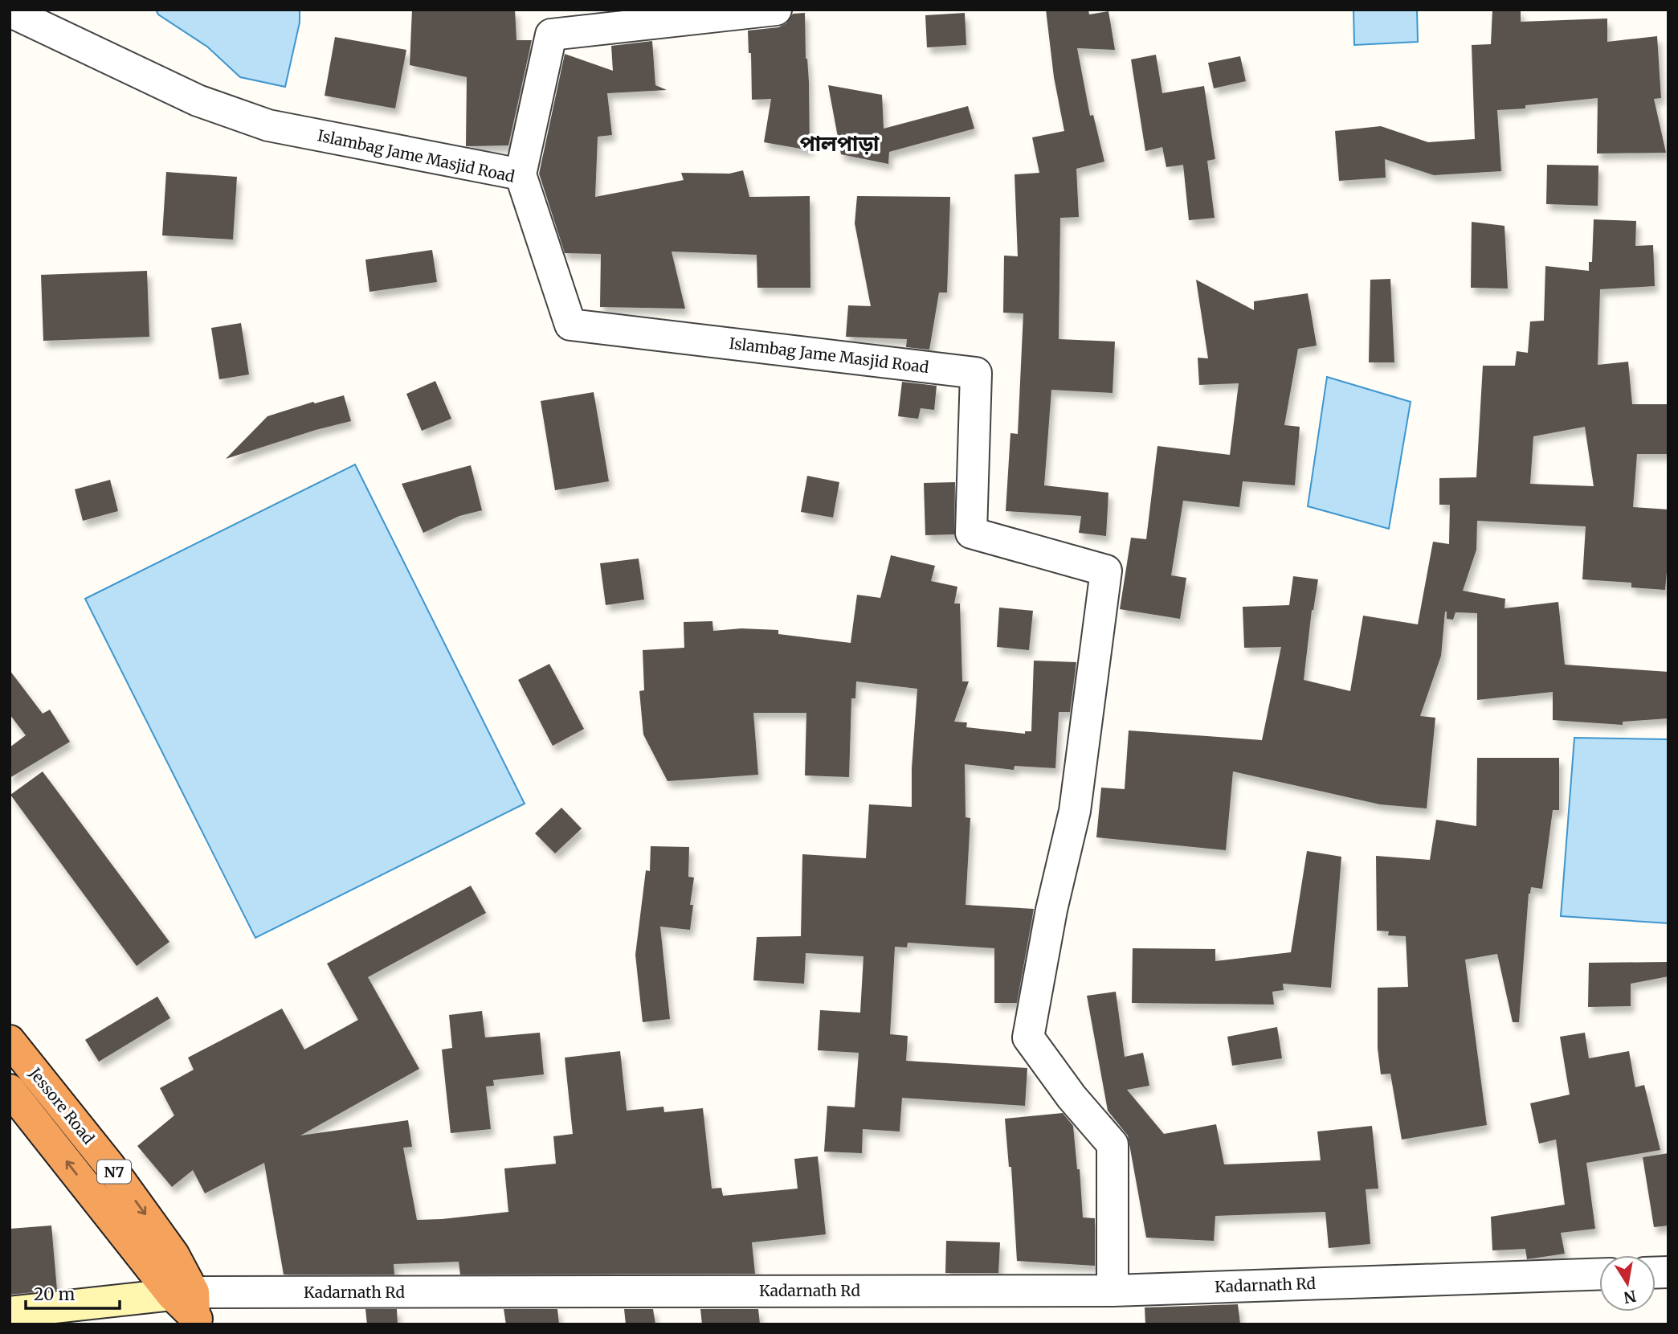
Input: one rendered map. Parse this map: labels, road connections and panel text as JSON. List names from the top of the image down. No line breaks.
{"streets":{"highway":["Jessore Road","N7"],"main road":["Kadarnath Rd"],"street":["Islambag Jame Masjid Road"]},"crossings":[["Islambag Jame Masjid Road","Kadarnath Rd"],["Jessore Road","Kadarnath Rd"]],"districts":["পালপাড়া"],"scale_bar":"20 m","north":"bottom"}
